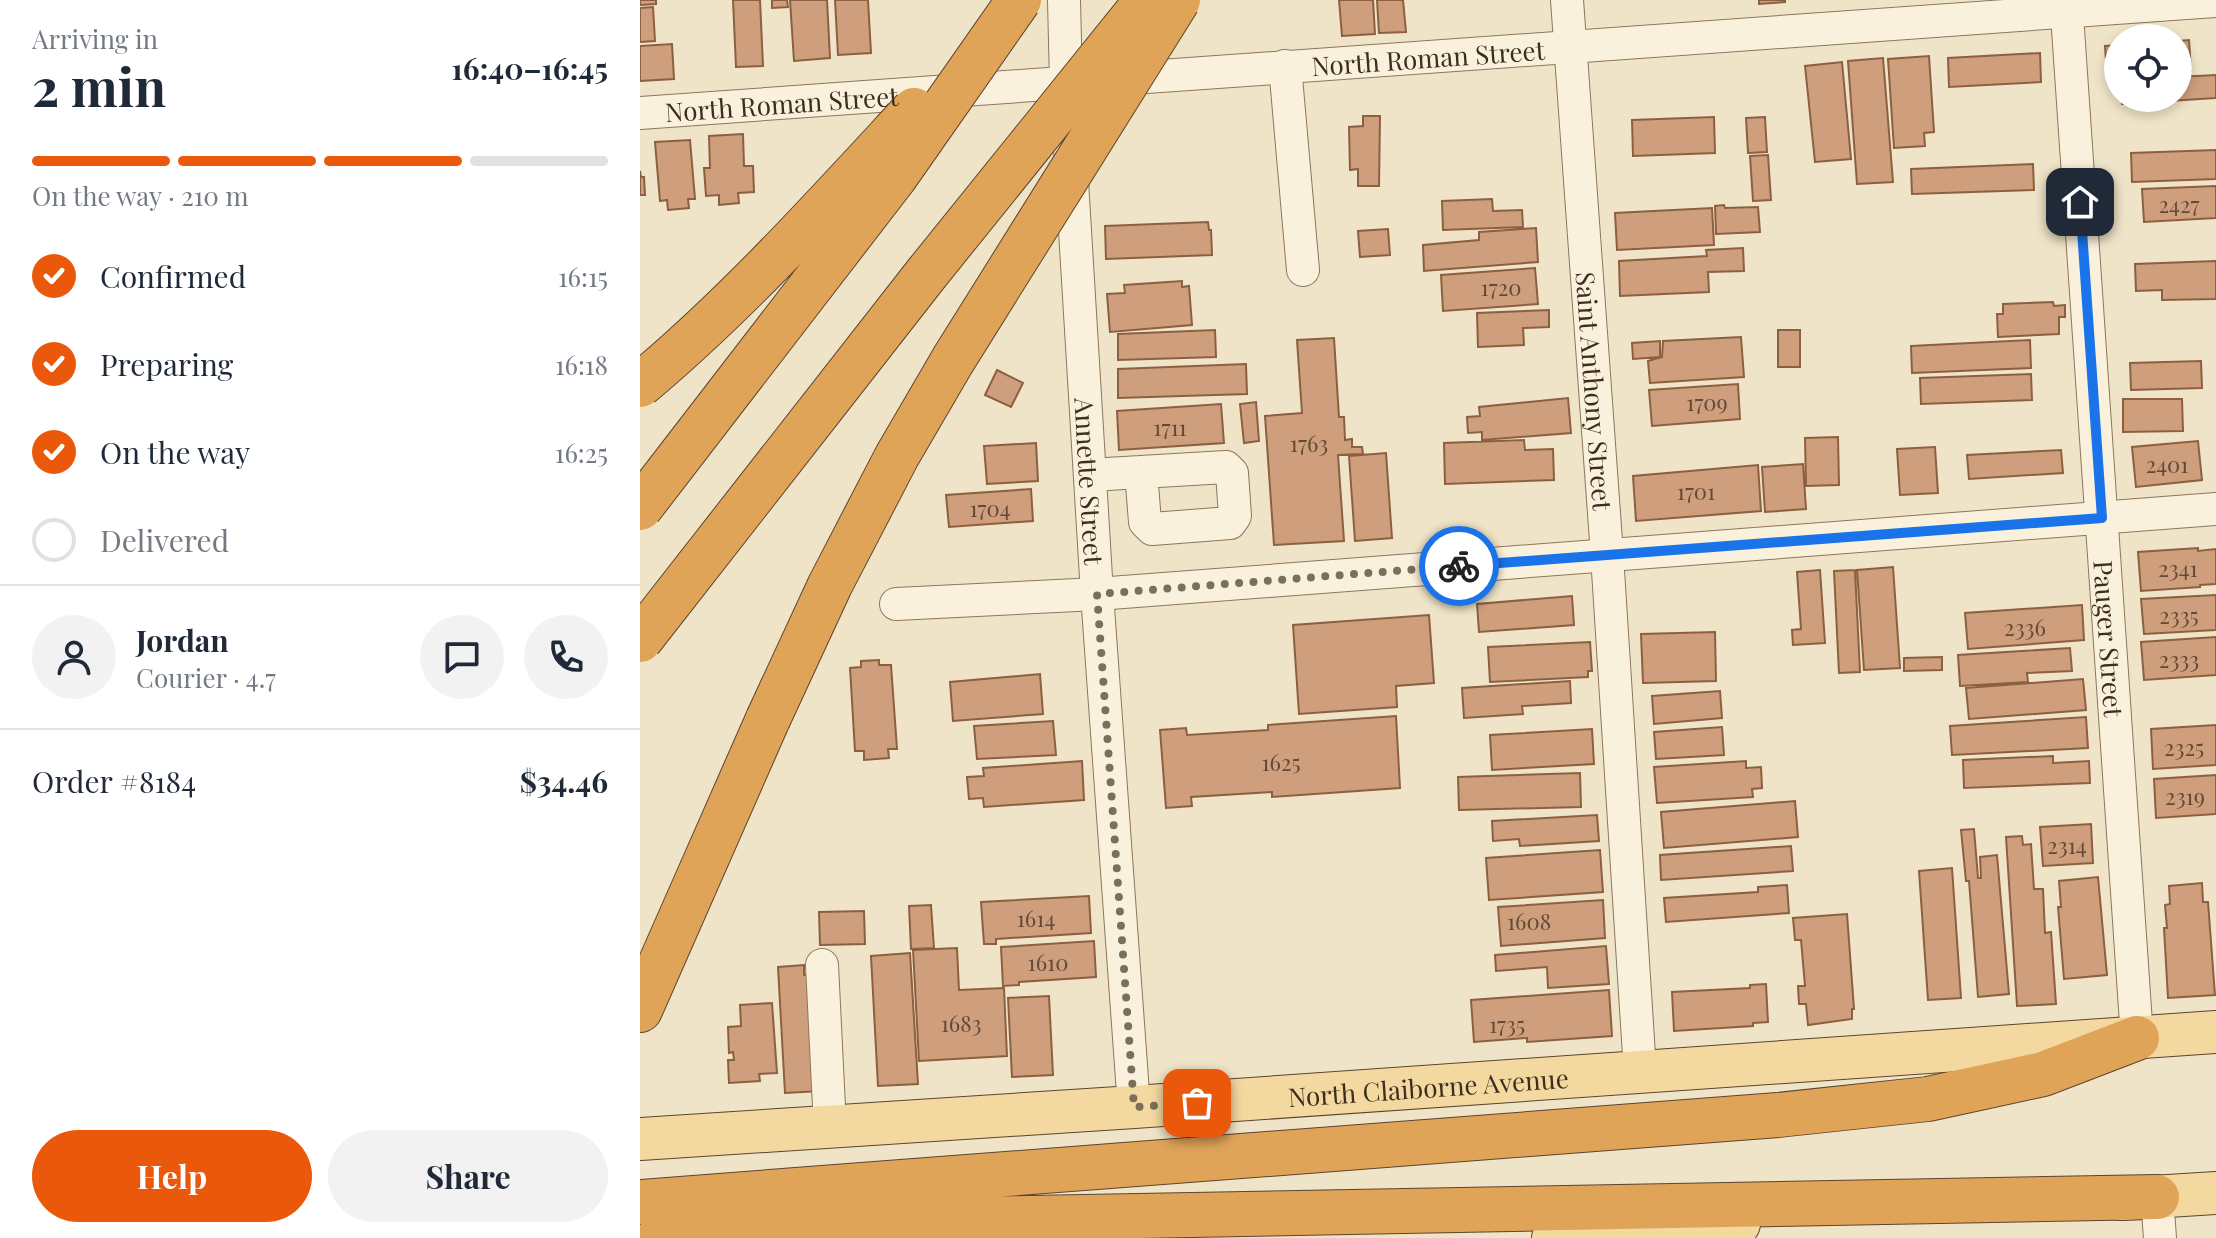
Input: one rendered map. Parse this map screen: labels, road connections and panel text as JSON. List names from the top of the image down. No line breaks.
{"streets":{"main road":["North Claiborne Avenue"],"street":["North Roman Street","Saint Anthony Street","Annette Street","Pauger Street"]},"crossings":[["North Roman Street","Saint Anthony Street"],["North Roman Street","Annette Street"],["North Roman Street","Pauger Street"],["Saint Anthony Street","North Claiborne Avenue"],["Annette Street","North Claiborne Avenue"],["Pauger Street","North Claiborne Avenue"]],"house_numbers":["2427","1720","1709","1711","1763","2401","1701","1704","2341","2335","2336","2333","2325","1625","2319","2314","1614","1608","1610","1683","1735"],"page":{"heading":["2 min","Arriving in","16:40–16:45"],"panel":["Jordan","Courier · 4.7","Order #8184","$34.46"],"bar":"On the way · 210 m","list":[["Confirmed","16:15"],["Preparing","16:18"],["On the way","16:25"],"Delivered"],"buttons":["Help","Share"]}}
